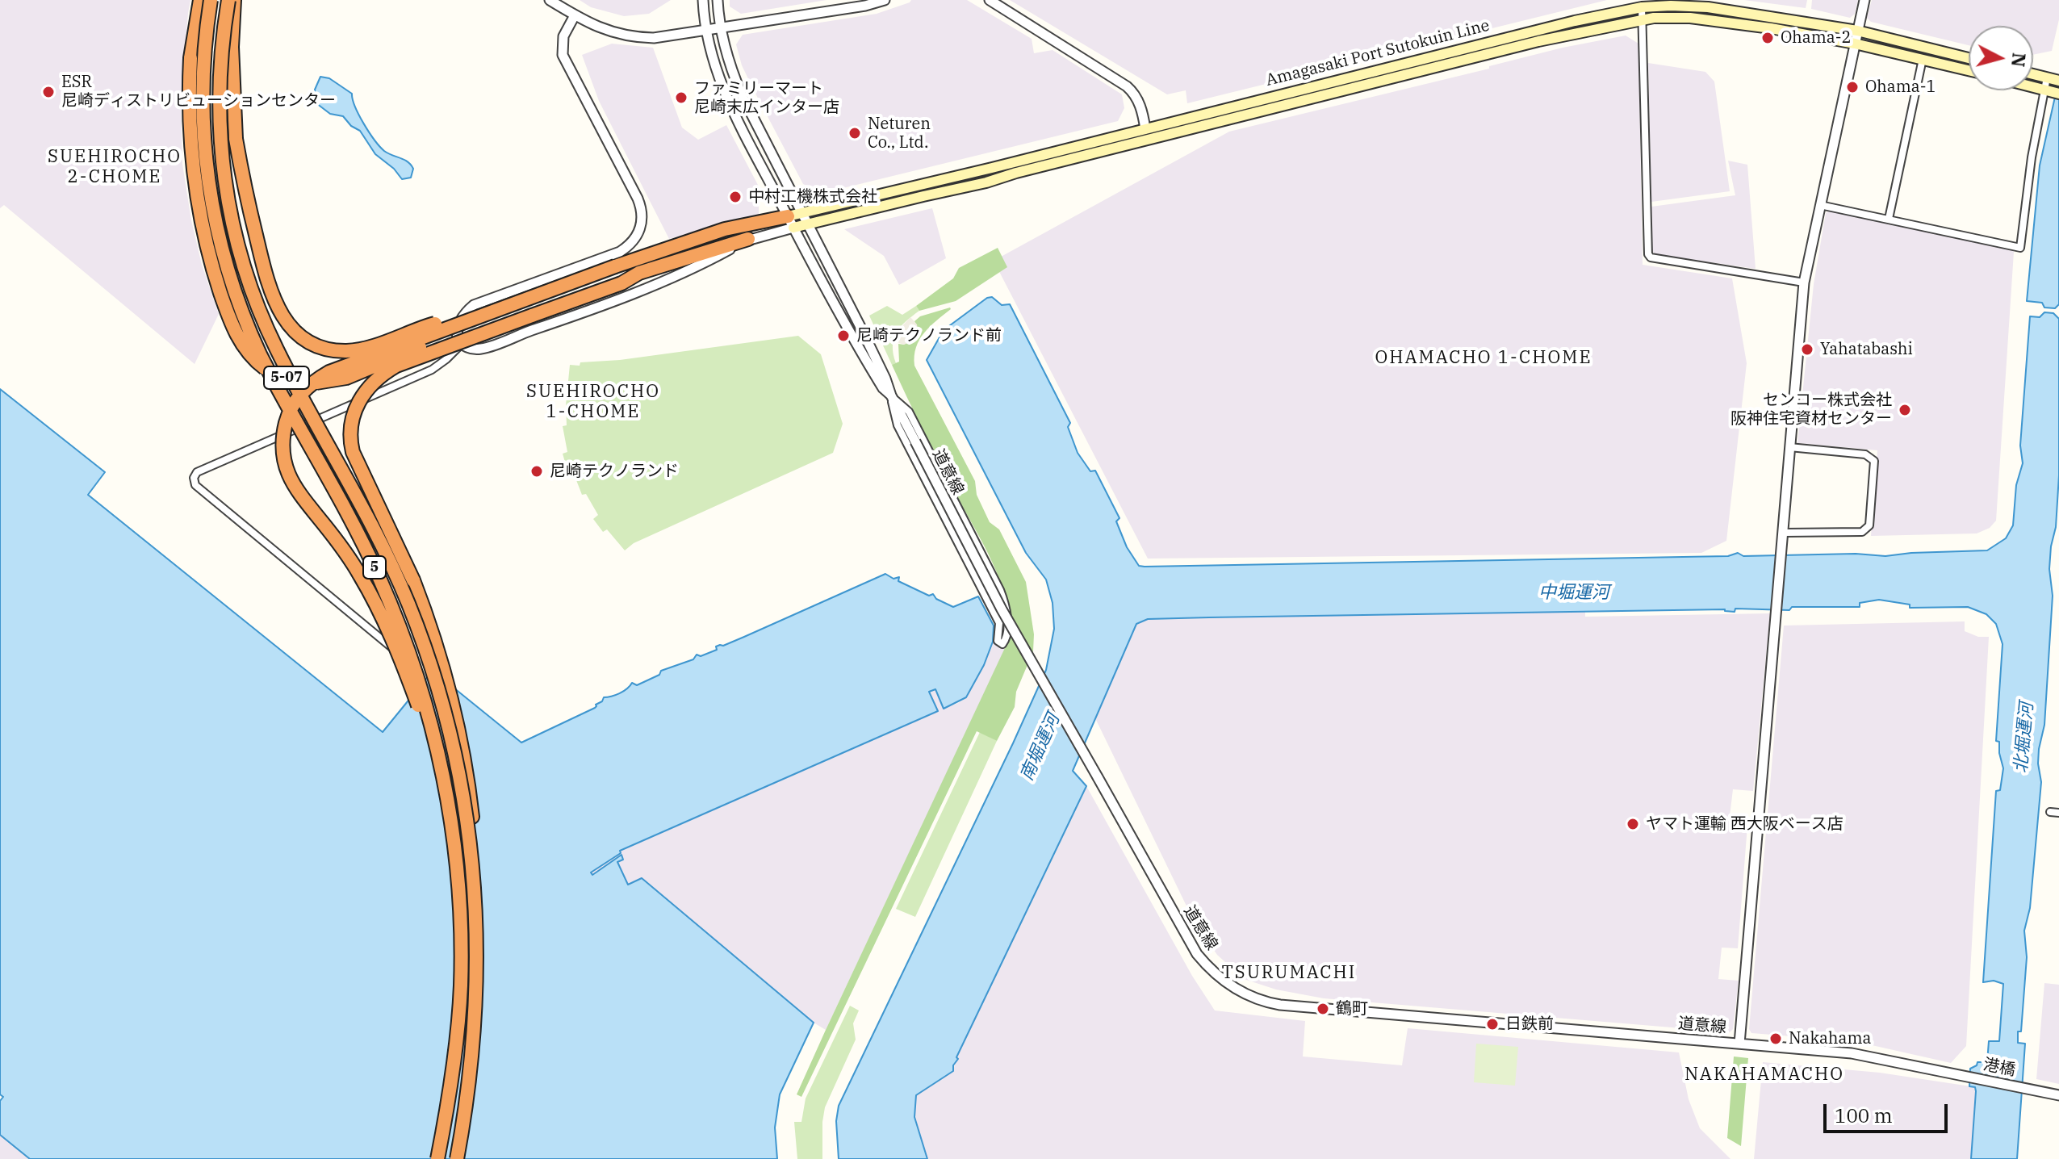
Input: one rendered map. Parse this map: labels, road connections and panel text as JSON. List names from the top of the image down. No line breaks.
{"streets":{"highway":["5-07","5"],"main road":["Amagasaki Port Sutokuin Line"],"street":["道意線","港橋"]},"crossings":[["Amagasaki Port Sutokuin Line","5-07"],["Amagasaki Port Sutokuin Line","道意線"],["5-07","道意線"],["5-07","5"],["道意線","港橋"]],"districts":["SUEHIROCHO 2-CHOME","OHAMACHO 1-CHOME","SUEHIROCHO 1-CHOME","TSURUMACHI","NAKAHAMACHO"],"water":["中堀運河","北堀運河","南堀運河"],"places":["Ohama-2","Ohama-1","ESR 尼崎ディストリビューションセンター","ファミリーマート 尼崎末広インター店","Neturen Co., Ltd.","中村工機株式会社","尼崎テクノランド前","Yahatabashi","センコー株式会社 阪神住宅資材センター","尼崎テクノランド","ヤマト運輸 西大阪ベース店","鶴町","日鉄前","Nakahama"],"scale_bar":"100 m","north":"right"}
